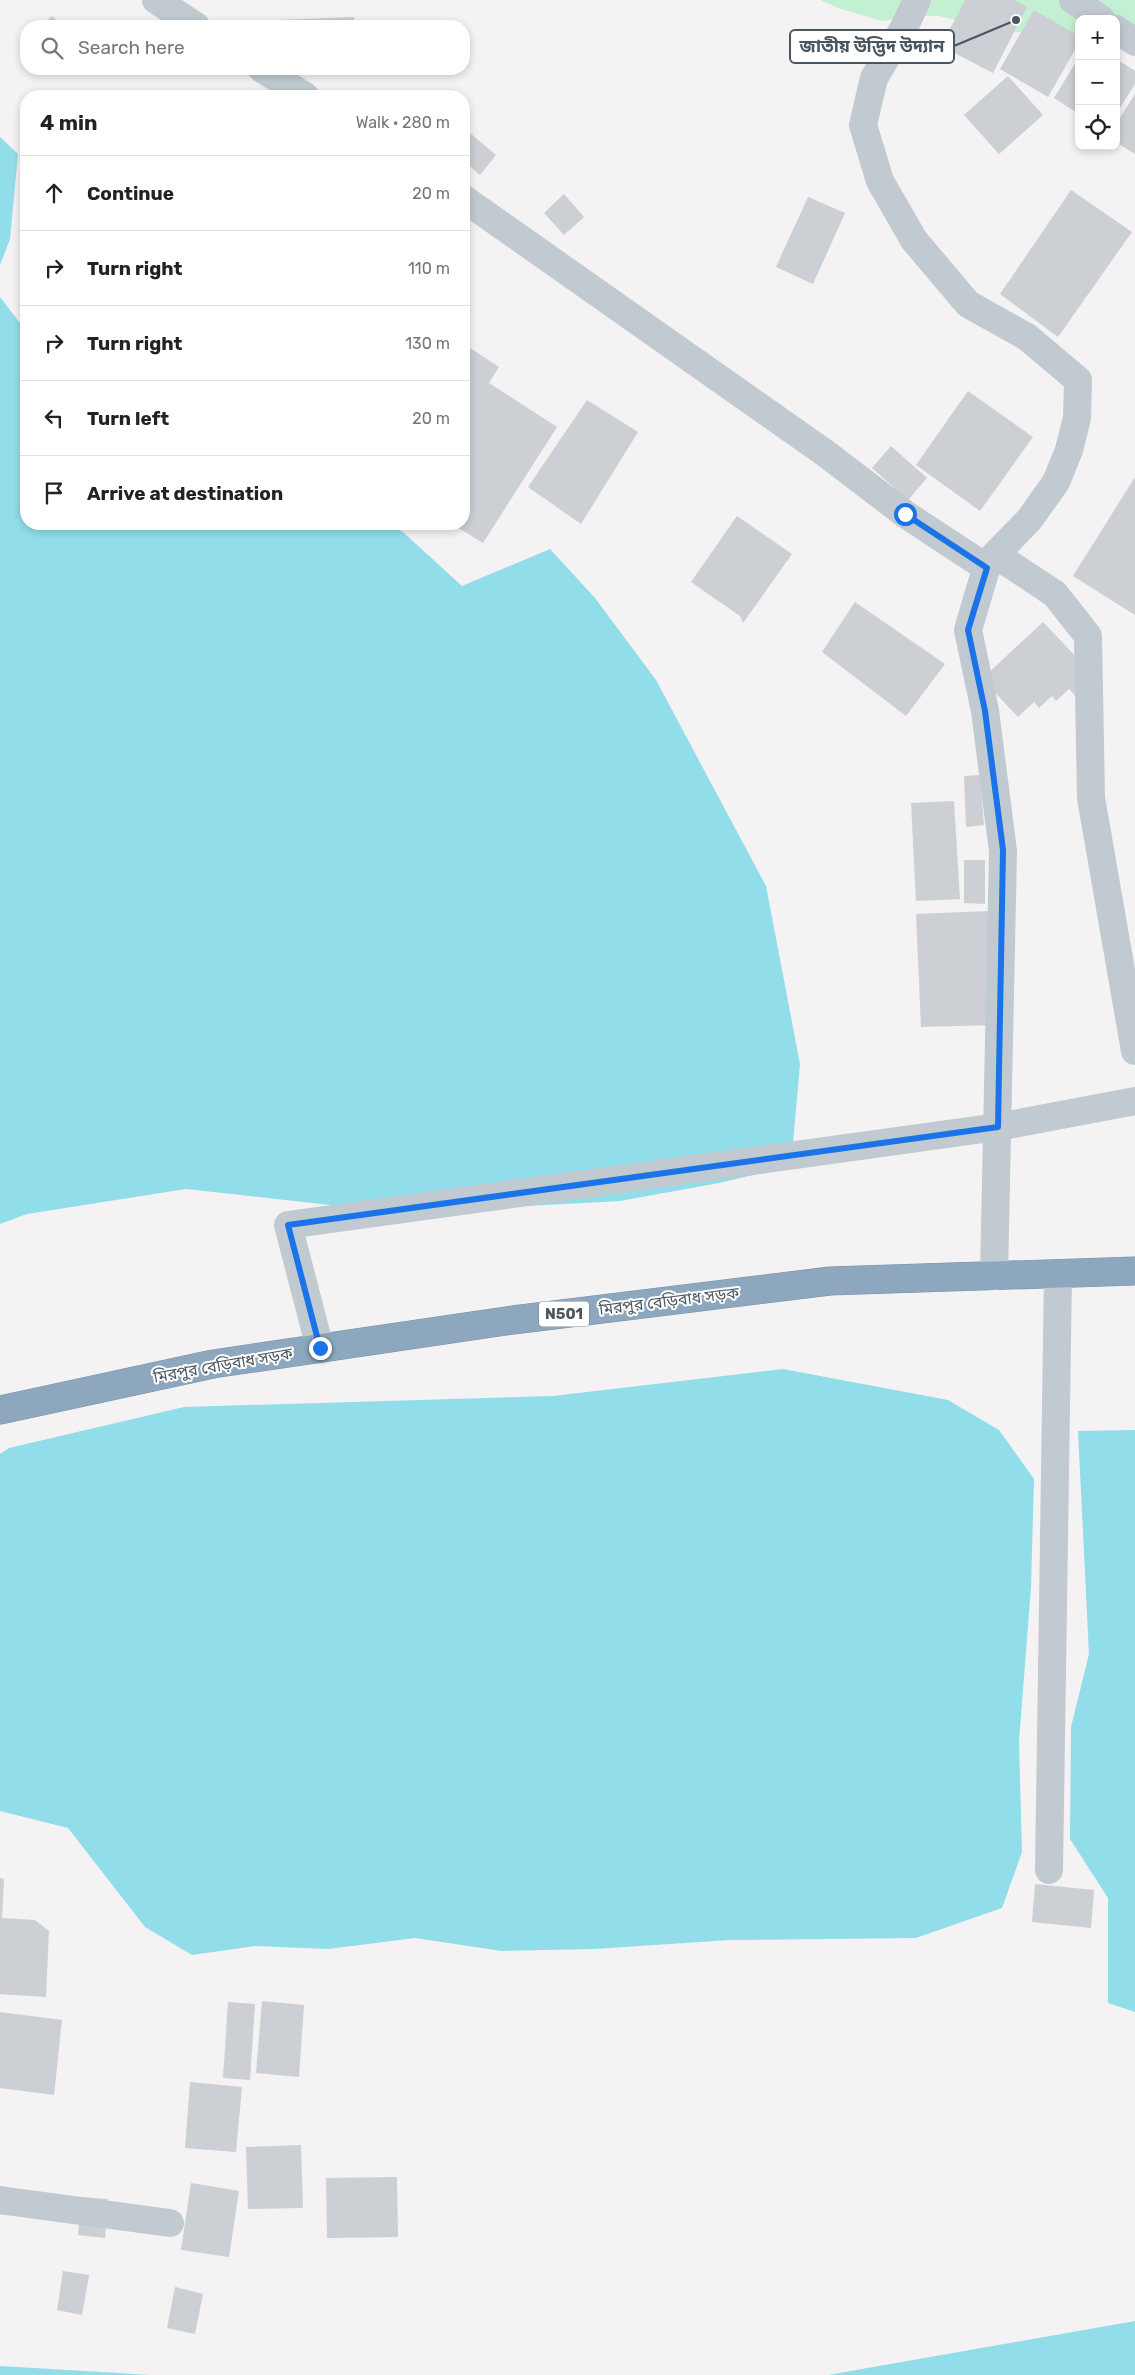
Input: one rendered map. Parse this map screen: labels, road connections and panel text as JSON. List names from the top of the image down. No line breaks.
{"streets":{"highway":["মিরপুর বেড়িবাধ সড়ক","N501"]},"places":["জাতীয় উদ্ভিদ উদ্যান"],"page":{"map_buttons":["+","−"],"search":"Search here","heading":["4 min","Walk · 280 m"],"list":[["Continue","20 m"],["Turn right","110 m"],["Turn right","130 m"],["Turn left","20 m"],"Arrive at destination"]}}
